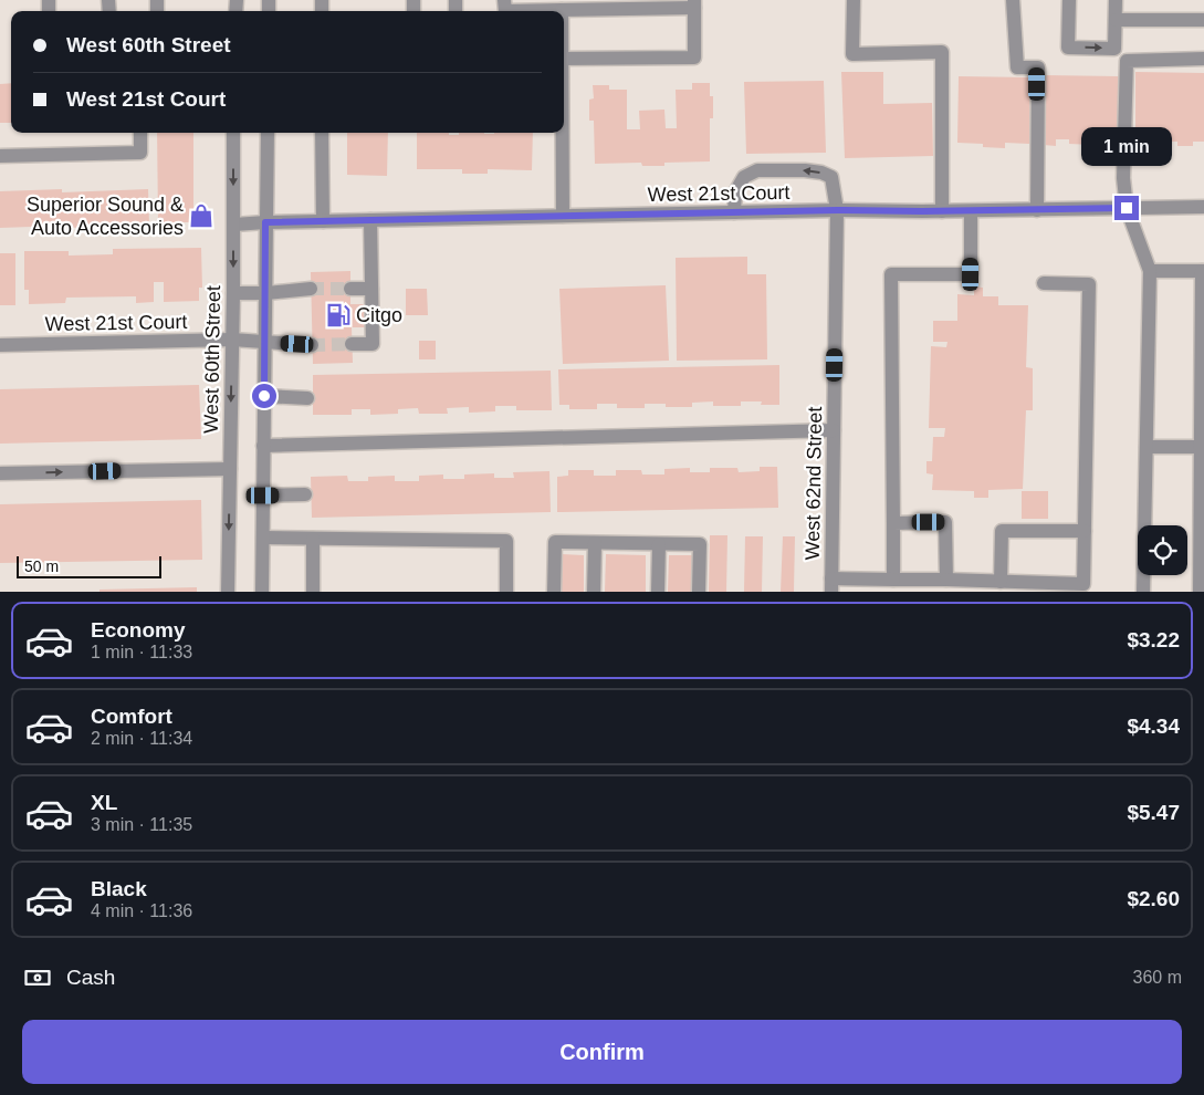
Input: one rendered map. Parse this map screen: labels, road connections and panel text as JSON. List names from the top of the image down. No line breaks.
{"streets":{"street":["West 21st Court","West 60th Street","West 62nd Street"]},"crossings":[["West 21st Court","West 60th Street"],["West 21st Court","West 62nd Street"]],"places":{"shop":["Superior Sound & Auto Accessories"],"fuel station":["Citgo"]},"scale_bar":"50 m","page":{"banner":["West 60th Street","West 21st Court"],"bubble":"1 min","scale":"50 m","list":[{"name":"Economy","note":"1 min · 11:33","value":"$3.22"},{"name":"Comfort","note":"2 min · 11:34","value":"$4.34"},{"name":"XL","note":"3 min · 11:35","value":"$5.47"},{"name":"Black","note":"4 min · 11:36","value":"$2.60"}],"pay":["Cash","360 m"],"buttons":"Confirm"}}
